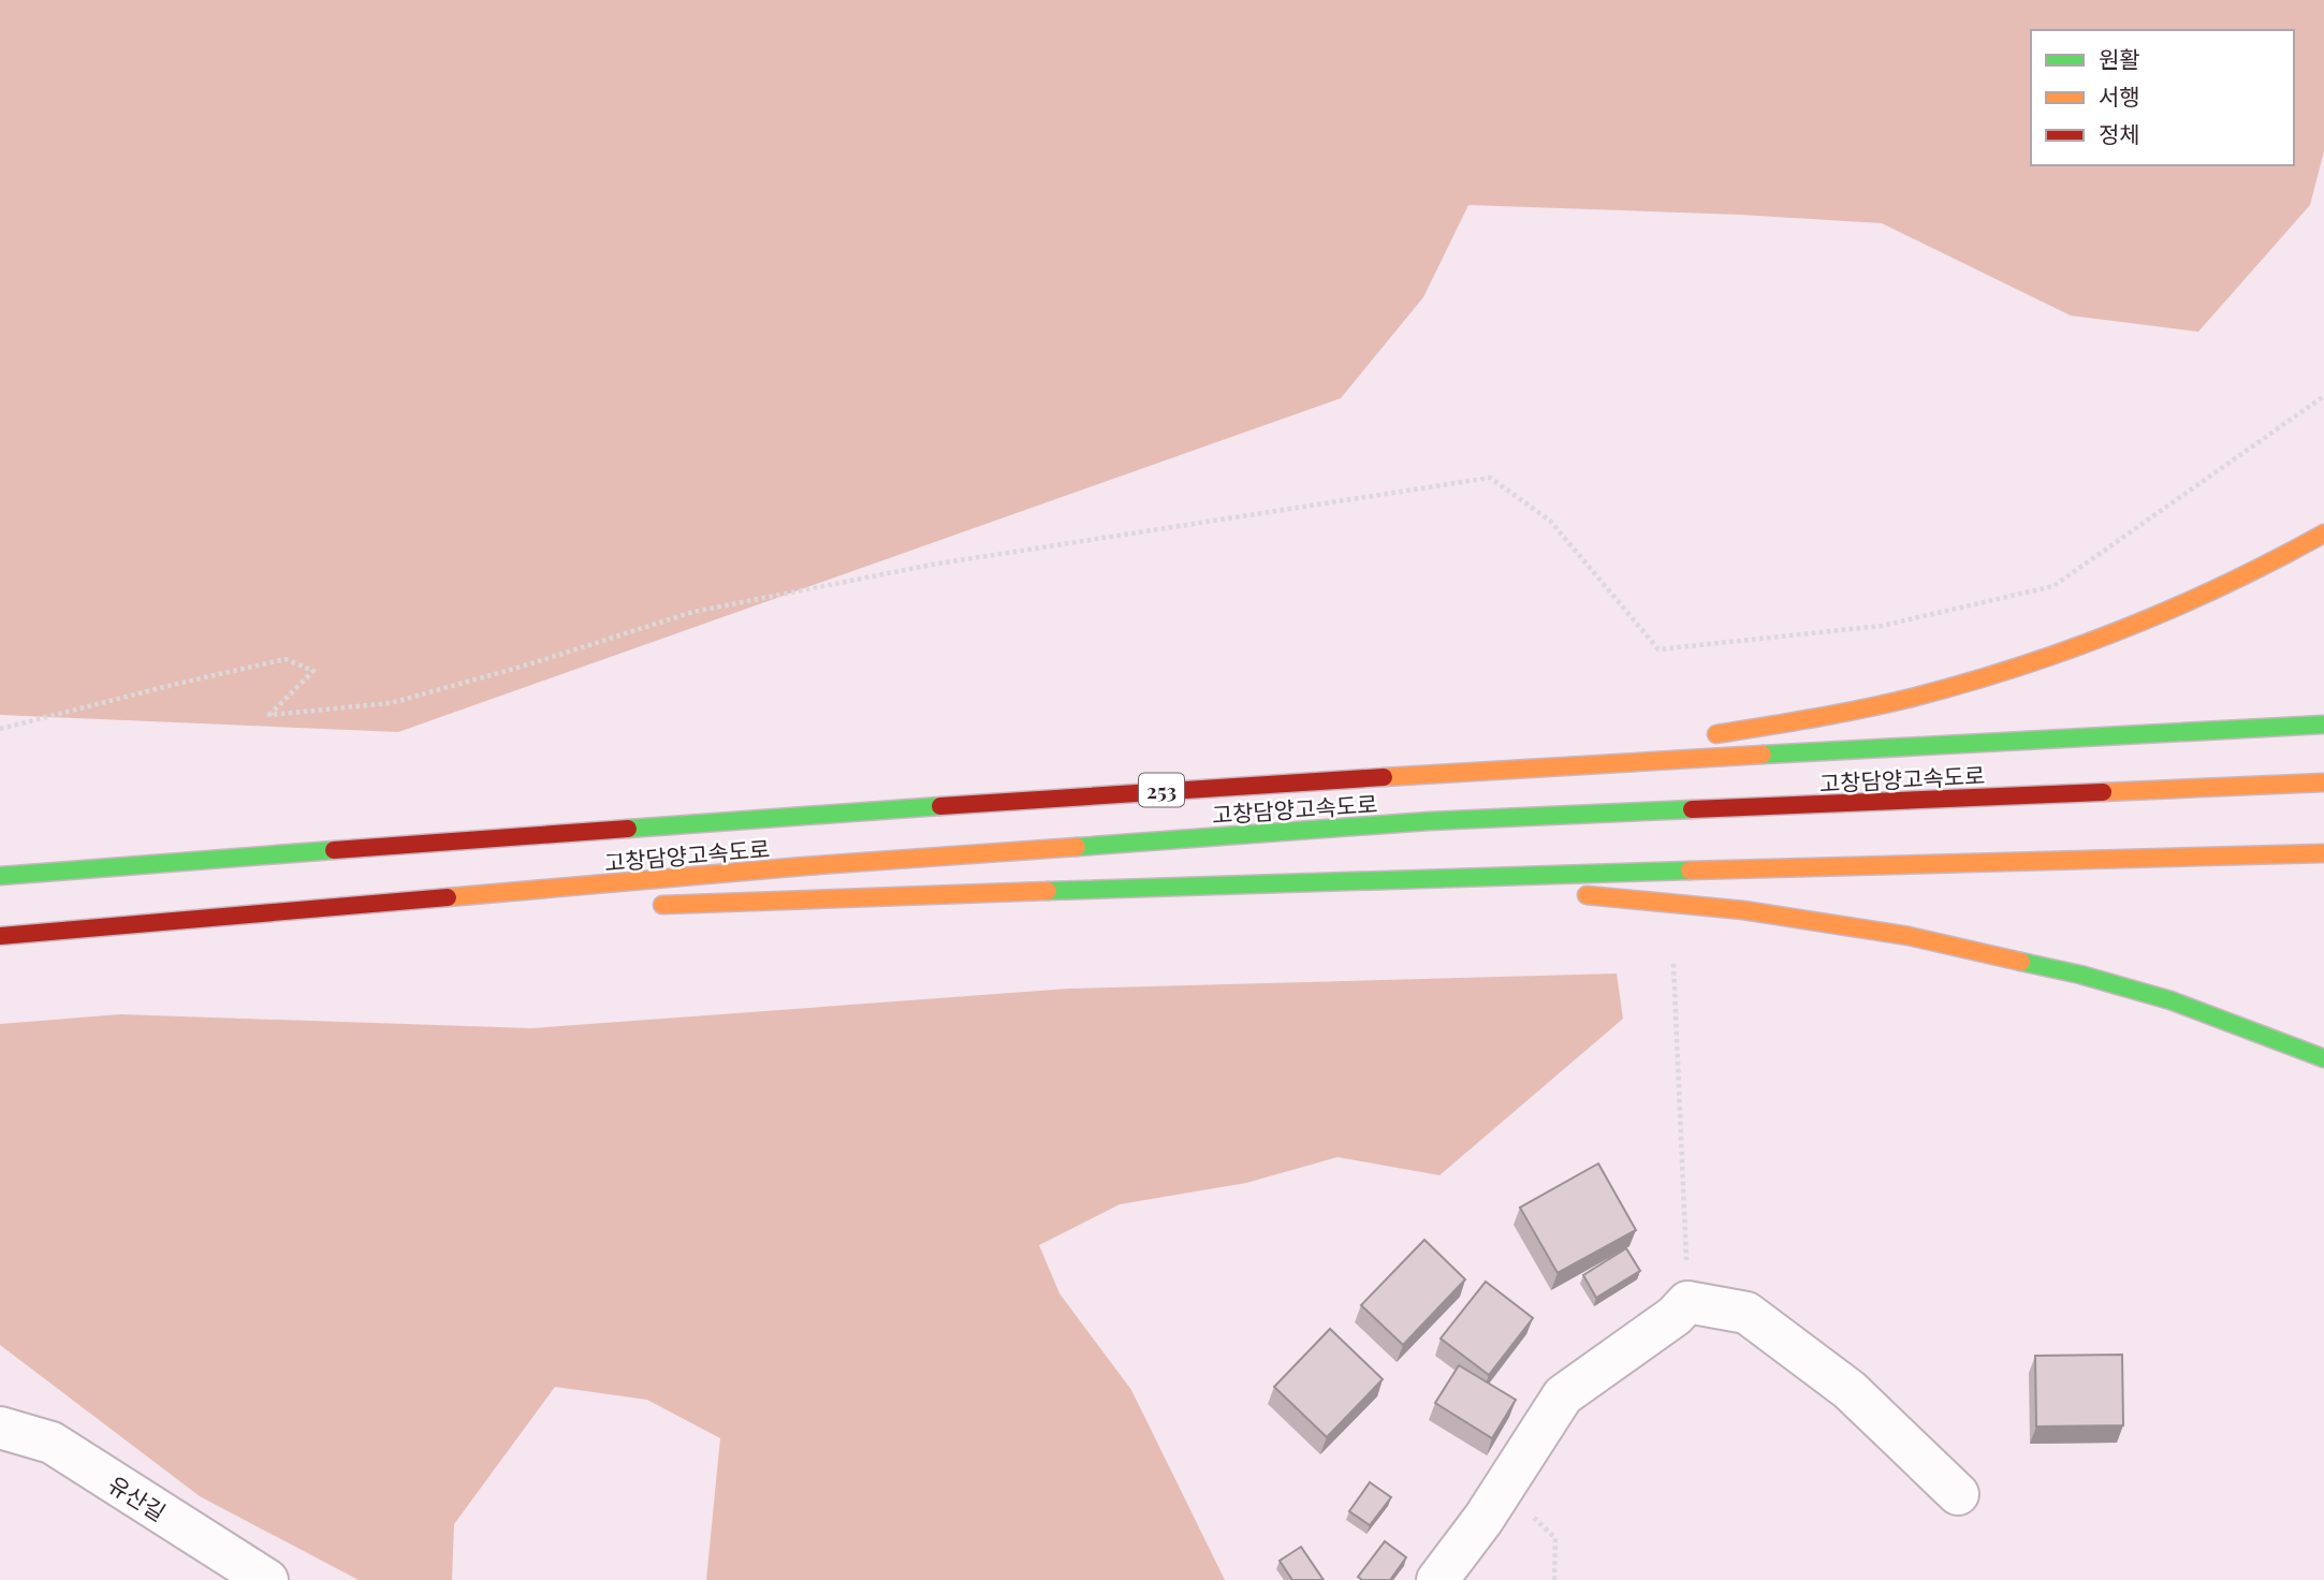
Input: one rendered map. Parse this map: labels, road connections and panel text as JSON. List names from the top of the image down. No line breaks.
{"streets":{"highway":["고창담양고속도로","253"],"street":["유산길"]},"legend":["원활","서행","정체"]}
